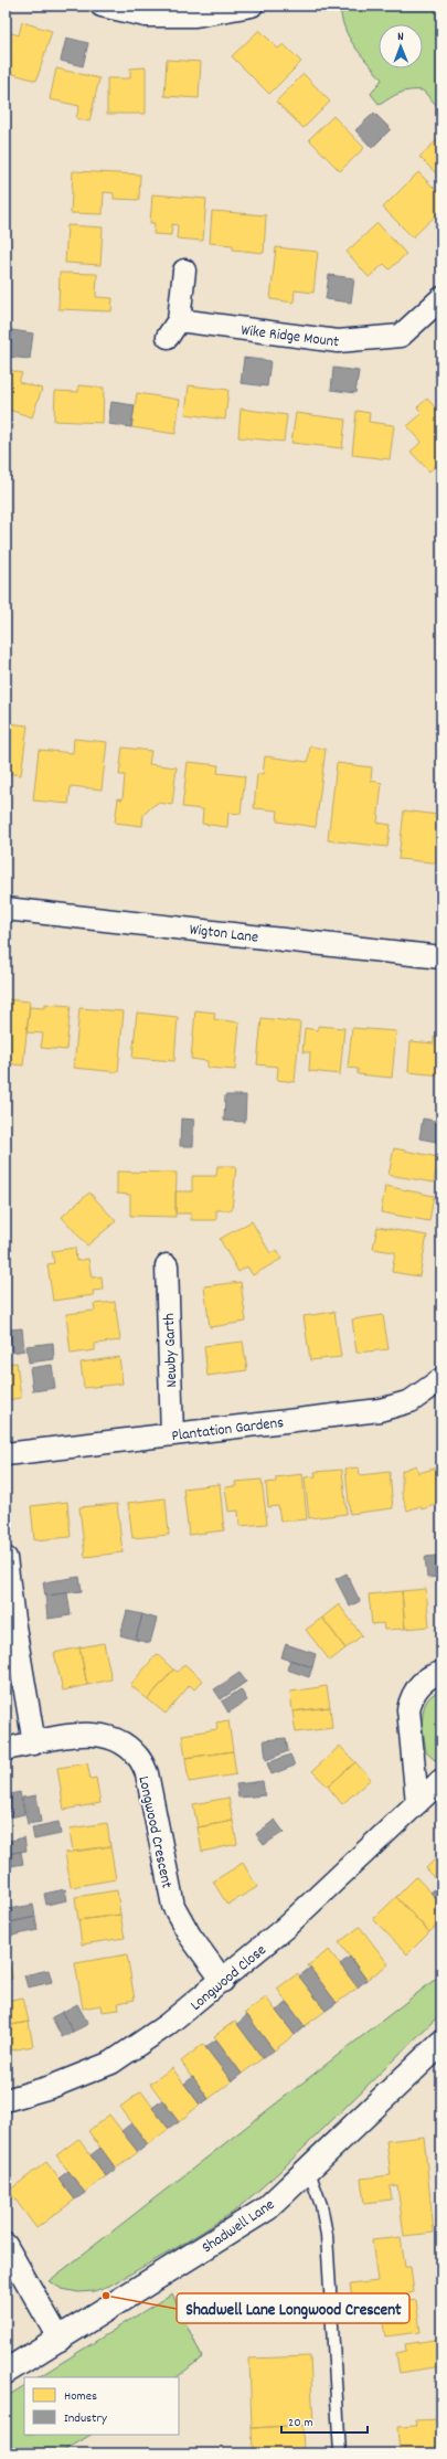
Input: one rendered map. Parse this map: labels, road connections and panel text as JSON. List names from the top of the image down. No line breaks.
{"streets":{"street":["Wike Ridge Mount","Wigton Lane","Newby Garth","Plantation Gardens","Longwood Crescent","Longwood Close","Shadwell Lane"]},"crossings":[["Newby Garth","Plantation Gardens"],["Longwood Crescent","Longwood Close"]],"places":["Shadwell Lane Longwood Crescent"],"legend":["Homes","Industry"],"scale_bar":"20 m","north":"top"}
